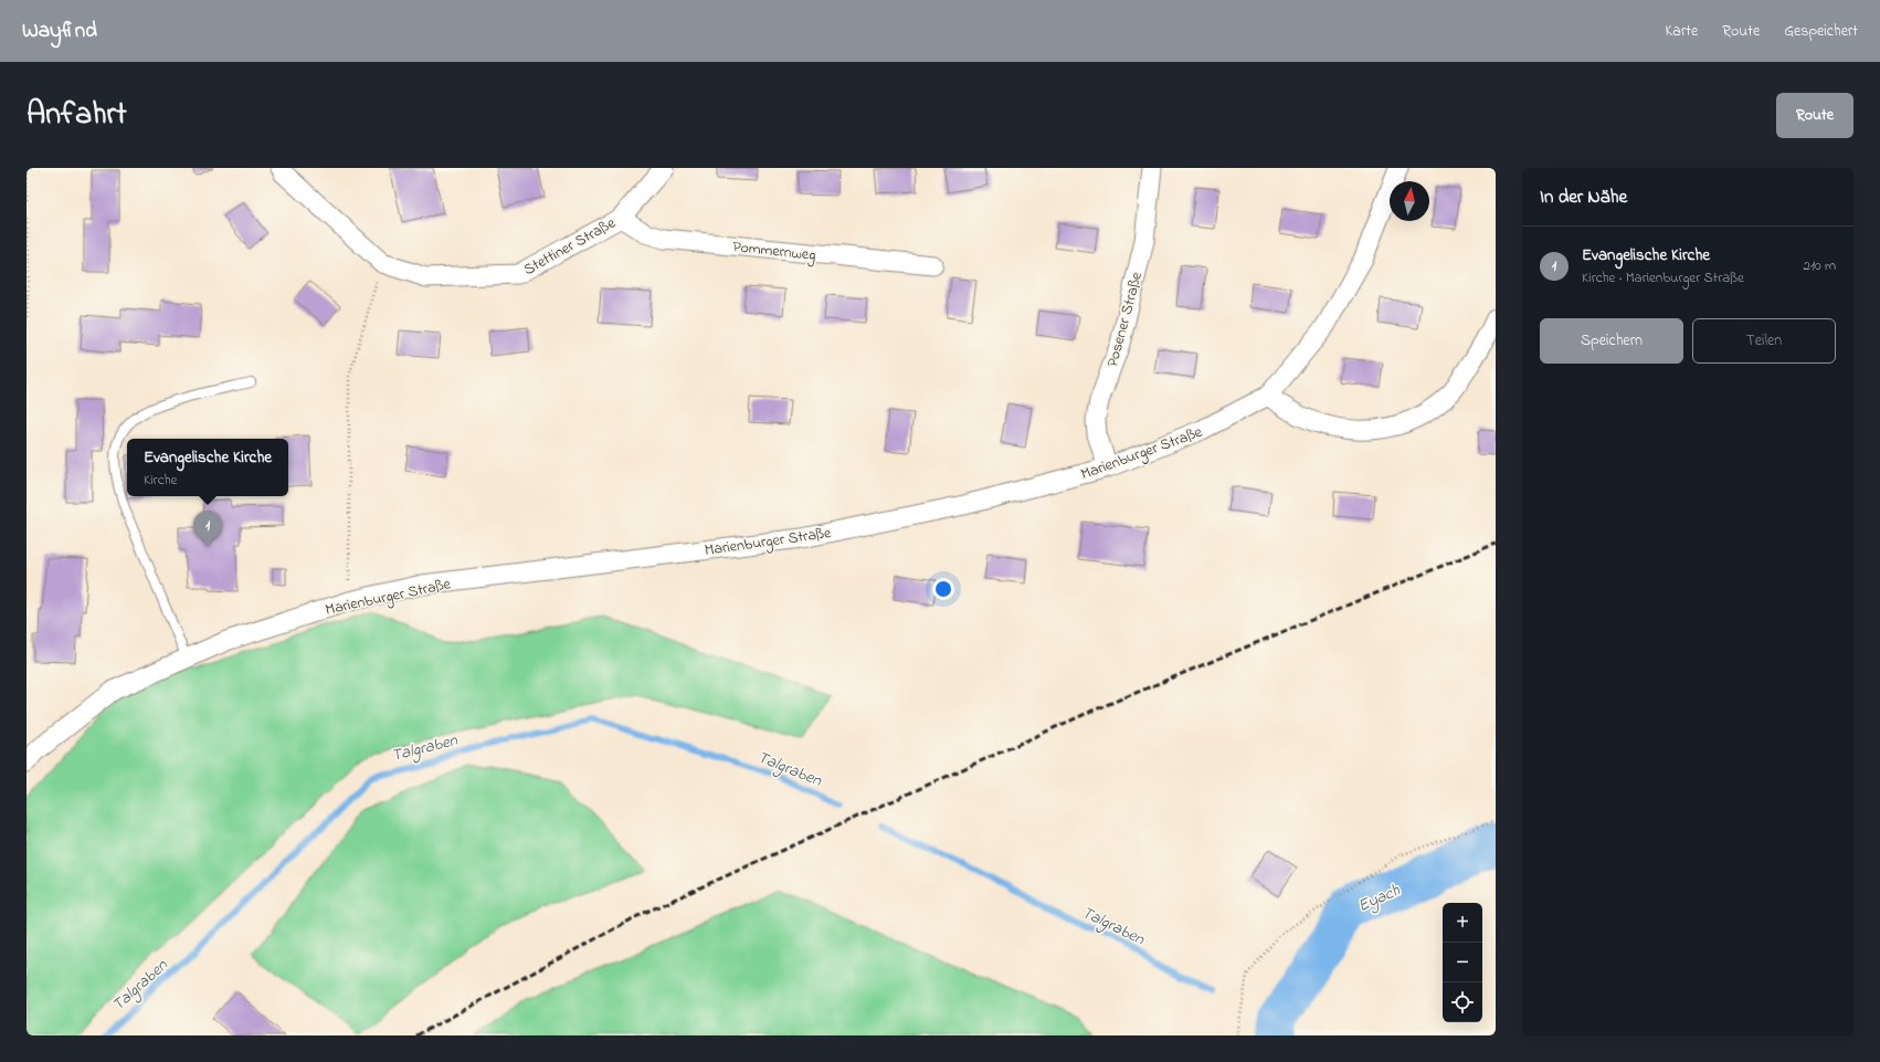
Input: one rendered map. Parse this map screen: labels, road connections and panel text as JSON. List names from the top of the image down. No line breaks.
{"streets":{"street":["Stettiner Straße","Pommernweg","Posener Straße","Marienburger Straße"]},"crossings":[["Stettiner Straße","Pommernweg"],["Posener Straße","Marienburger Straße"]],"water":["Talgraben","Eyach"],"north":"top","page":{"header":"Wayfind","nav":["Karte","Route","Gespeichert"],"title":"Anfahrt","buttons":["Route",["Speichern","Teilen"]],"heading":"In der Nähe","list":[{"mark":"1","name":"Evangelische Kirche","note":"Kirche · Marienburger Straße","value":"210 m"}],"popup":["Evangelische Kirche","Kirche"],"pins":"1","map_buttons":["+","−"]}}
